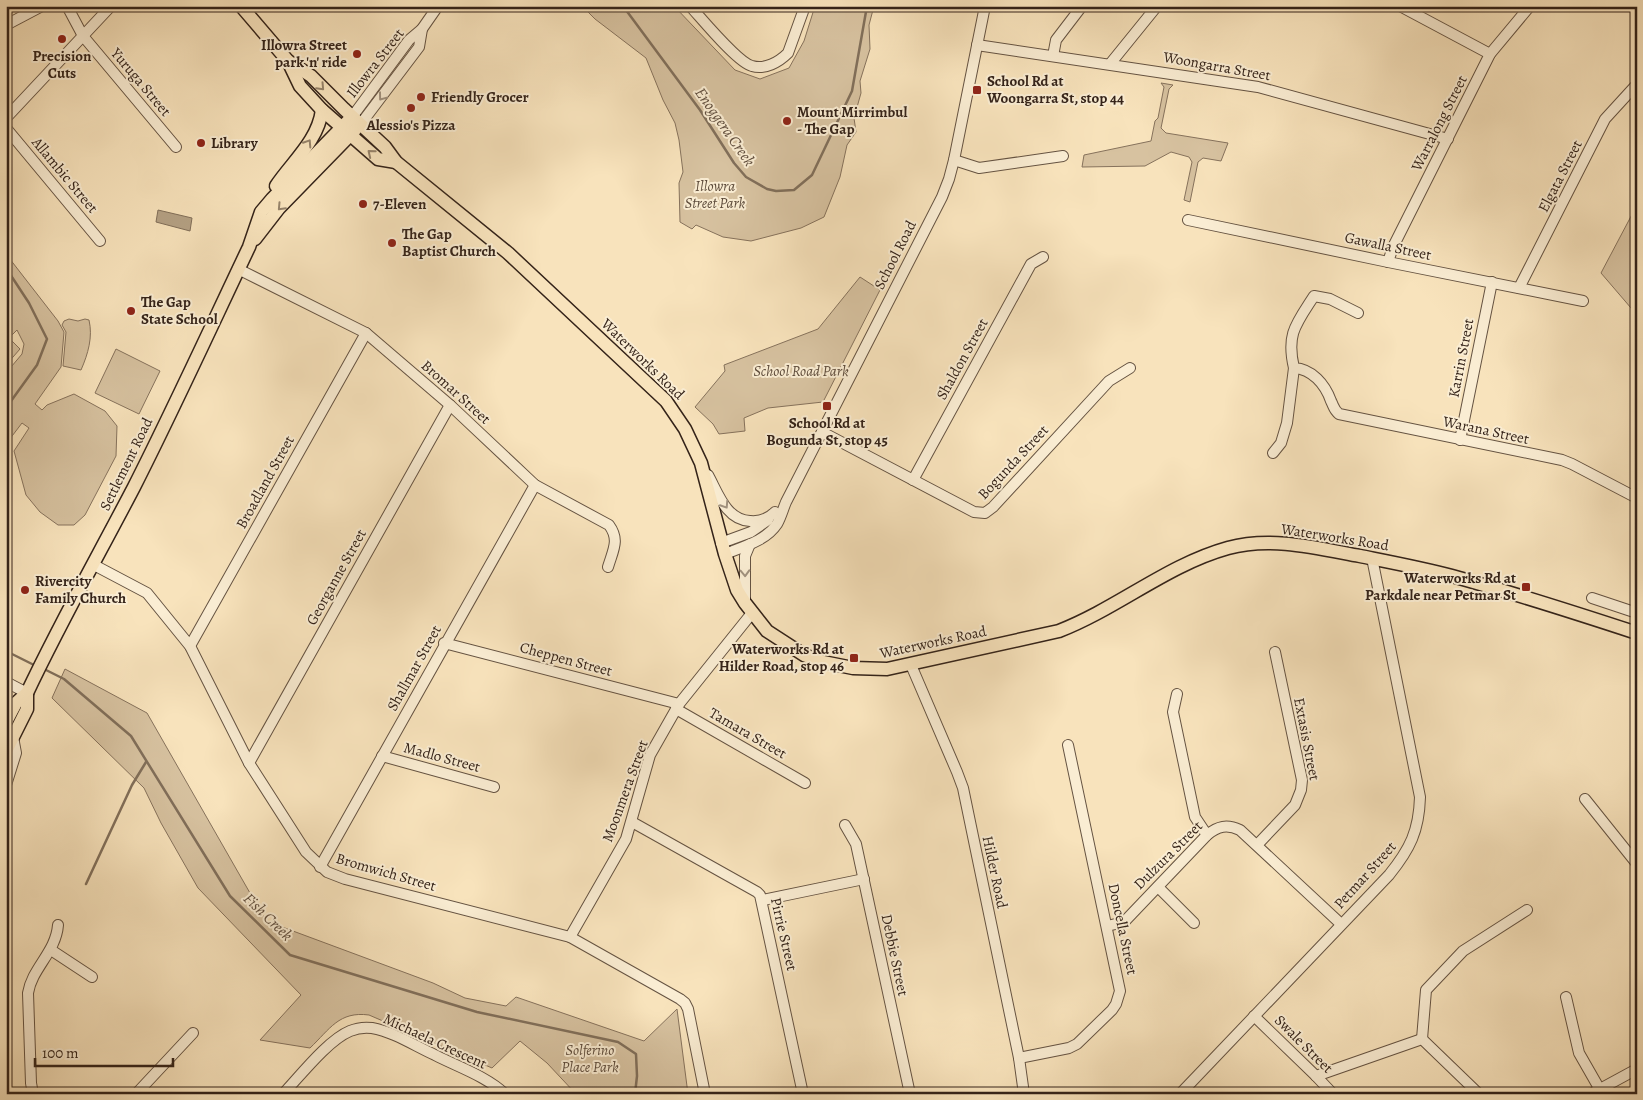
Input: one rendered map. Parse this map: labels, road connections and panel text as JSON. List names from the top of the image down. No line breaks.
{"streets":{"main road":["Waterworks Road","Settlement Road"],"street":["Illowra Street","Woongarra Street","Yuruga Street","Warralong Street","Allambic Street","Elgata Street","Gawalla Street","School Road","Karrin Street","Shaldon Street","Bromar Street","Warana Street","Bogunda Street","Broadland Street","Georganne Street","Cheppen Street","Shallmar Street","Tamara Street","Extasis Street","Madlo Street","Moonmera Street","Dulzura Street","Bromwich Street","Hilder Road","Petmar Street","Doncella Street","Pirrie Street","Debbie Street","Michaela Crescent","Swale Street"]},"crossings":[["Illowra Street","Waterworks Road"],["Illowra Street","Settlement Road"],["Woongarra Street","Warralong Street"],["Woongarra Street","School Road"],["Warralong Street","Gawalla Street"],["Elgata Street","Gawalla Street"],["Gawalla Street","Karrin Street"],["School Road","Waterworks Road"],["School Road","Bogunda Street"],["Karrin Street","Warana Street"],["Waterworks Road","Settlement Road"],["Waterworks Road","Moonmera Street"],["Waterworks Road","Hilder Road"],["Waterworks Road","Petmar Street"],["Shaldon Street","Bogunda Street"],["Bromar Street","Settlement Road"],["Bromar Street","Broadland Street"],["Bromar Street","Georganne Street"],["Bromar Street","Shallmar Street"],["Settlement Road","Bromwich Street"],["Broadland Street","Bromwich Street"],["Georganne Street","Bromwich Street"],["Cheppen Street","Shallmar Street"],["Cheppen Street","Tamara Street"],["Cheppen Street","Moonmera Street"],["Shallmar Street","Madlo Street"],["Shallmar Street","Bromwich Street"],["Tamara Street","Moonmera Street"],["Extasis Street","Dulzura Street"],["Moonmera Street","Bromwich Street"],["Moonmera Street","Pirrie Street"],["Dulzura Street","Petmar Street"],["Dulzura Street","Doncella Street"],["Hilder Road","Doncella Street"],["Petmar Street","Swale Street"]],"water":["Enoggera Creek","Fish Creek"],"parks":["Illowra Street Park","School Road Park","Solferino Place Park"],"places":{"other":["Precision Cuts","Illowra Street park 'n' ride","Friendly Grocer","Alessio's Pizza","Mount Mirrimbul - The Gap","Library","7-Eleven","The Gap Baptist Church","The Gap State School","Rivercity Family Church"],"transit":["School Rd at Woongarra St, stop 44","School Rd at Bogunda St, stop 45","Waterworks Rd at Parkdale near Petmar St","Waterworks Rd at Hilder Road, stop 46"]},"scale_bar":"100 m"}
